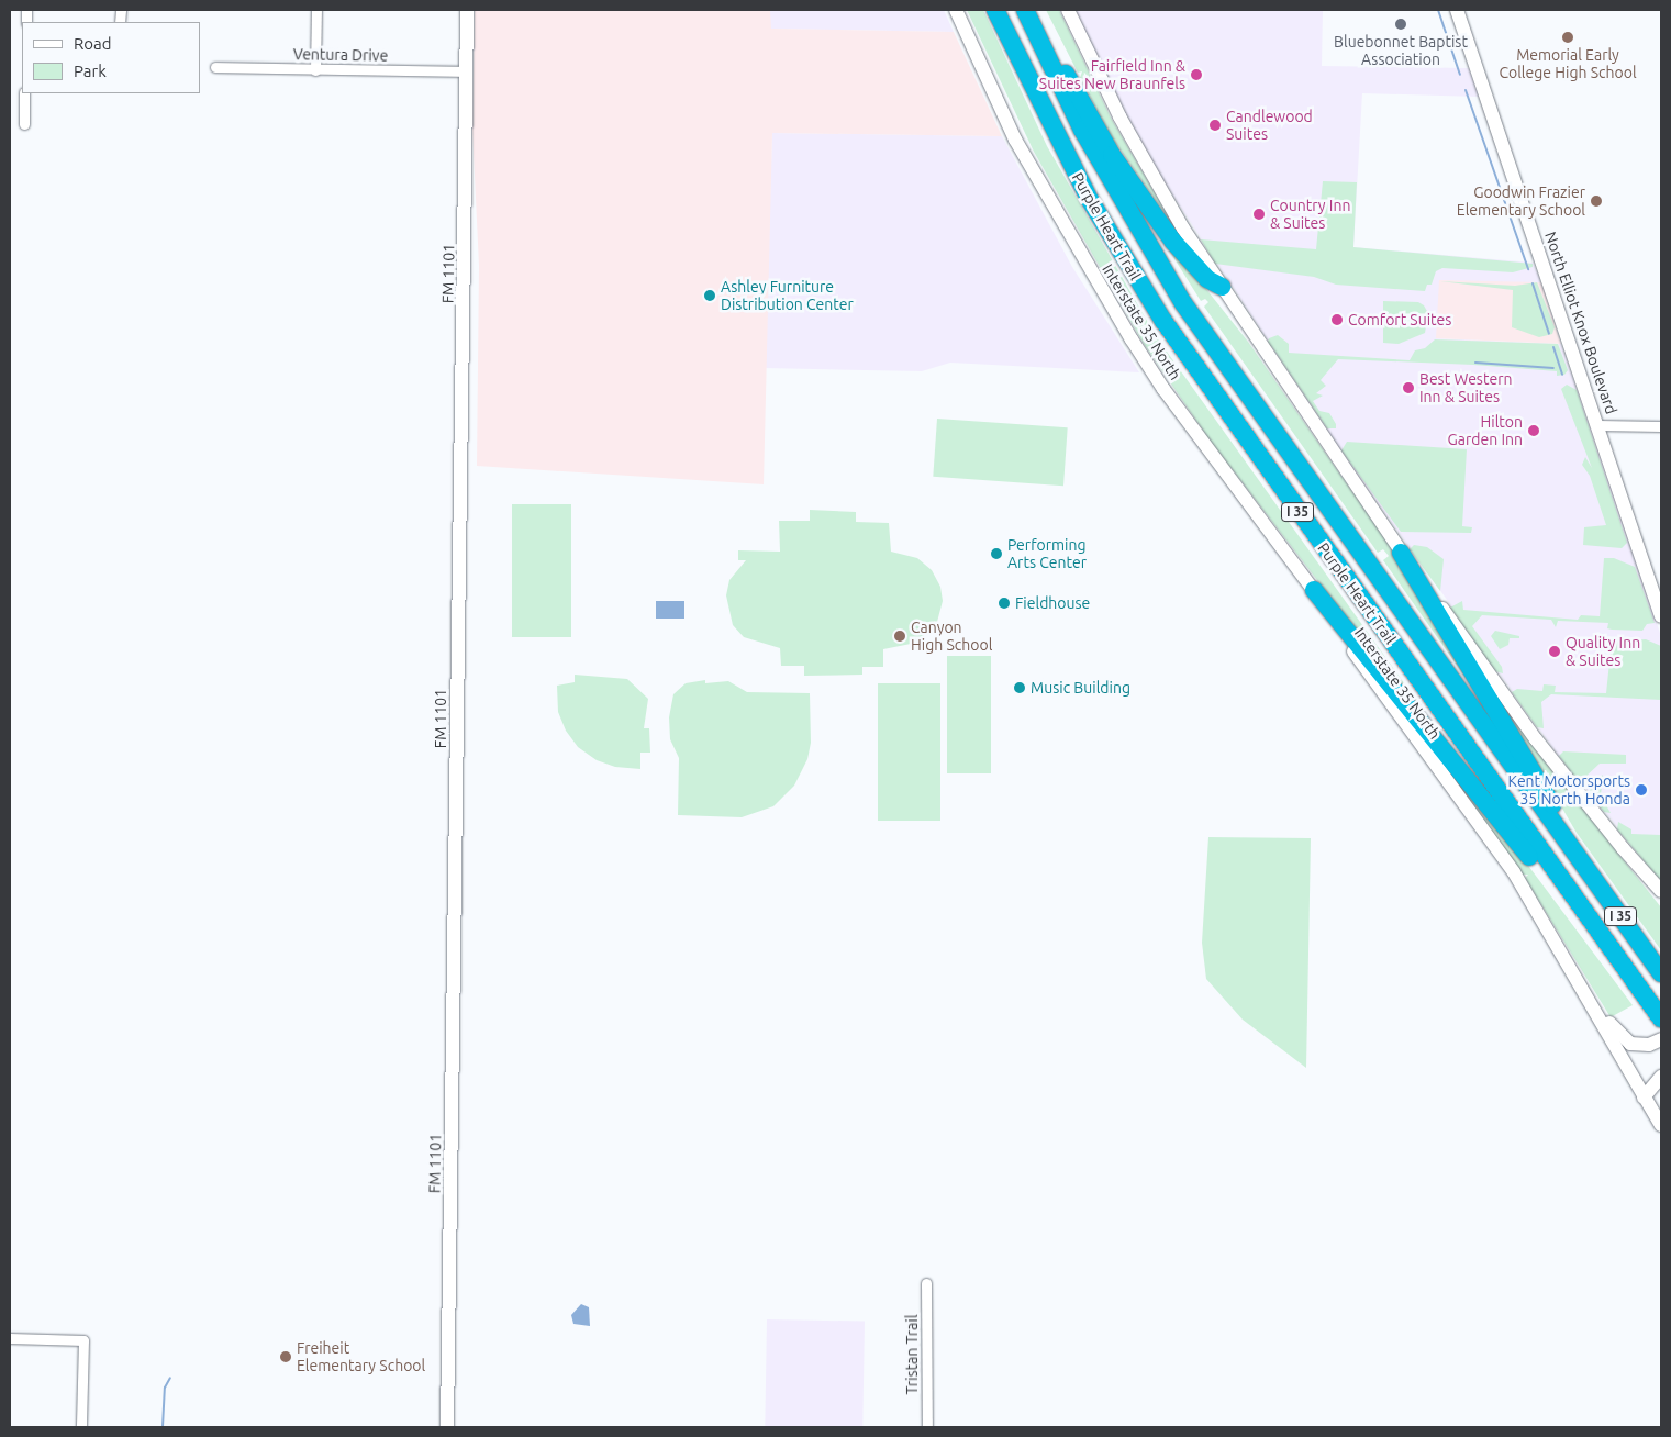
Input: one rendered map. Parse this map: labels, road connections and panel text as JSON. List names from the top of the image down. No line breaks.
{"streets":{"highway":["Purple Heart Trail","I 35"],"main road":["FM 1101","Interstate 35 North","North Elliot Knox Boulevard"],"street":["Ventura Drive","Tristan Trail"]},"crossings":[["Ventura Drive","FM 1101"]],"places":["Bluebonnet Baptist Association","Memorial Early College High School","Fairfield Inn & Suites New Braunfels","Candlewood Suites","Goodwin Frazier Elementary School","Country Inn & Suites","Ashley Furniture Distribution Center","Comfort Suites","Best Western Inn & Suites","Hilton Garden Inn","Performing Arts Center","Fieldhouse","Canyon High School","Quality Inn & Suites","Music Building","Kent Motorsports 35 North Honda","Freiheit Elementary School"],"legend":["Road","Park"]}
